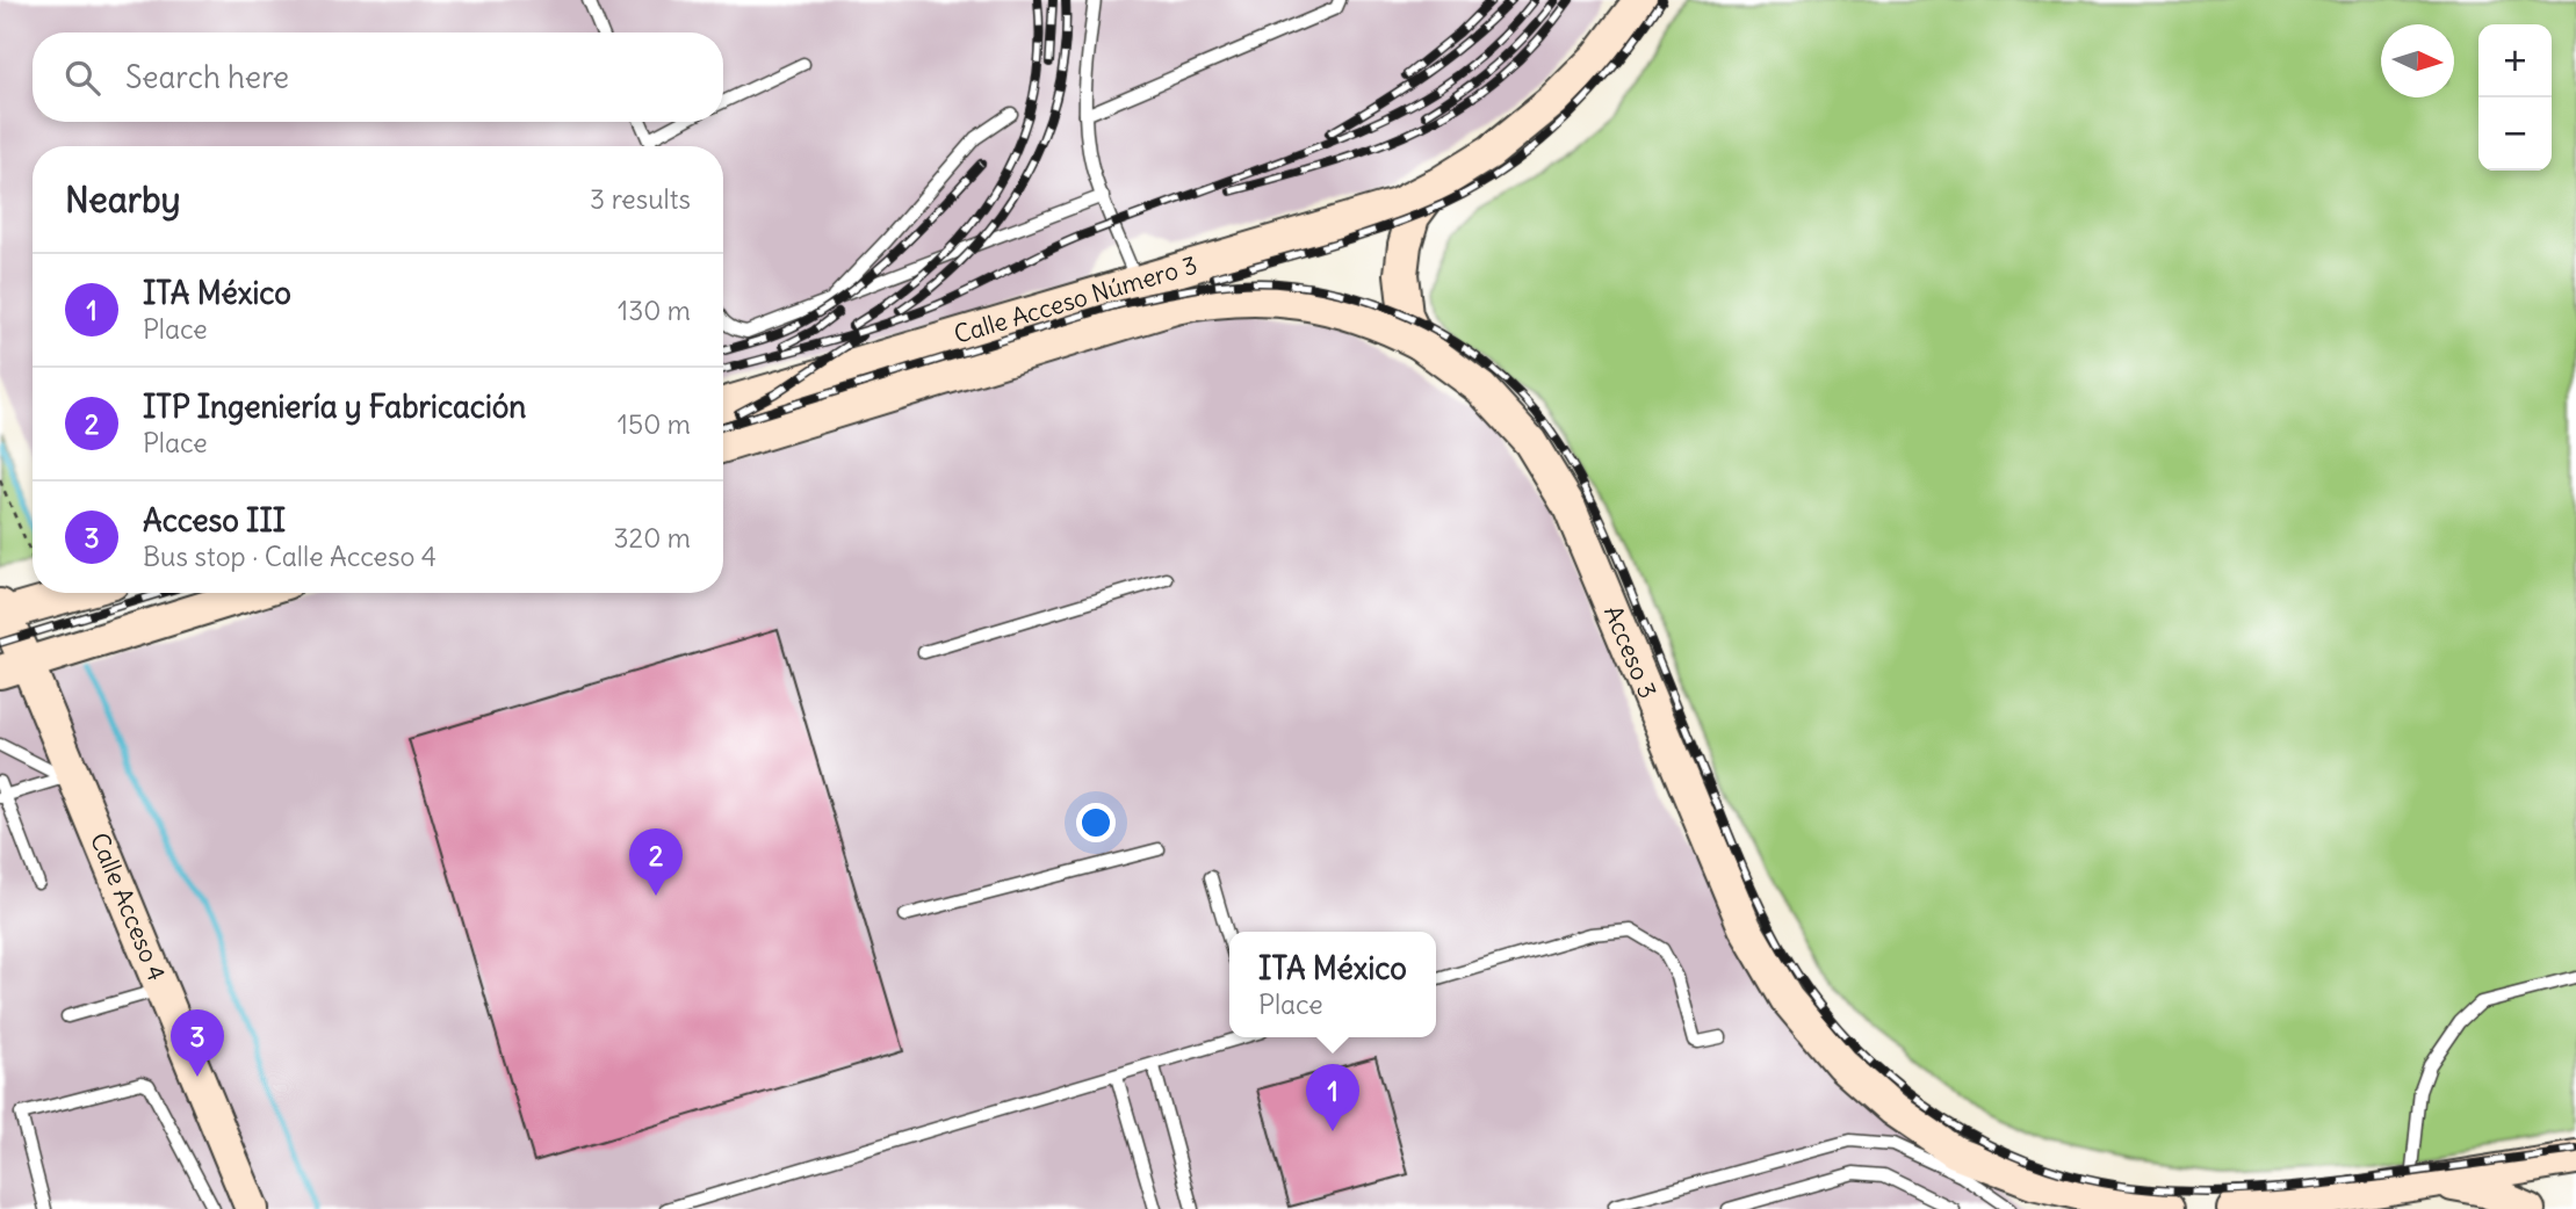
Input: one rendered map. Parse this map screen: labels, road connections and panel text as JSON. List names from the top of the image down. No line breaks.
{"streets":{"street":["Calle Acceso Número 3","Acceso 3","Calle Acceso 4"]},"crossings":[["Calle Acceso Número 3","Acceso 3"]],"north":"right","page":{"map_buttons":["+","−"],"search":"Search here","heading":["Nearby","3 results"],"list":[{"mark":"1","name":"ITA México","note":"Place","value":"130 m"},{"mark":"2","name":"ITP Ingeniería y Fabricación","note":"Place","value":"150 m"},{"mark":"3","name":"Acceso III","note":"Bus stop · Calle Acceso 4","value":"320 m"}],"pins":["2","3","1"],"popup":["ITA México","Place"]}}
